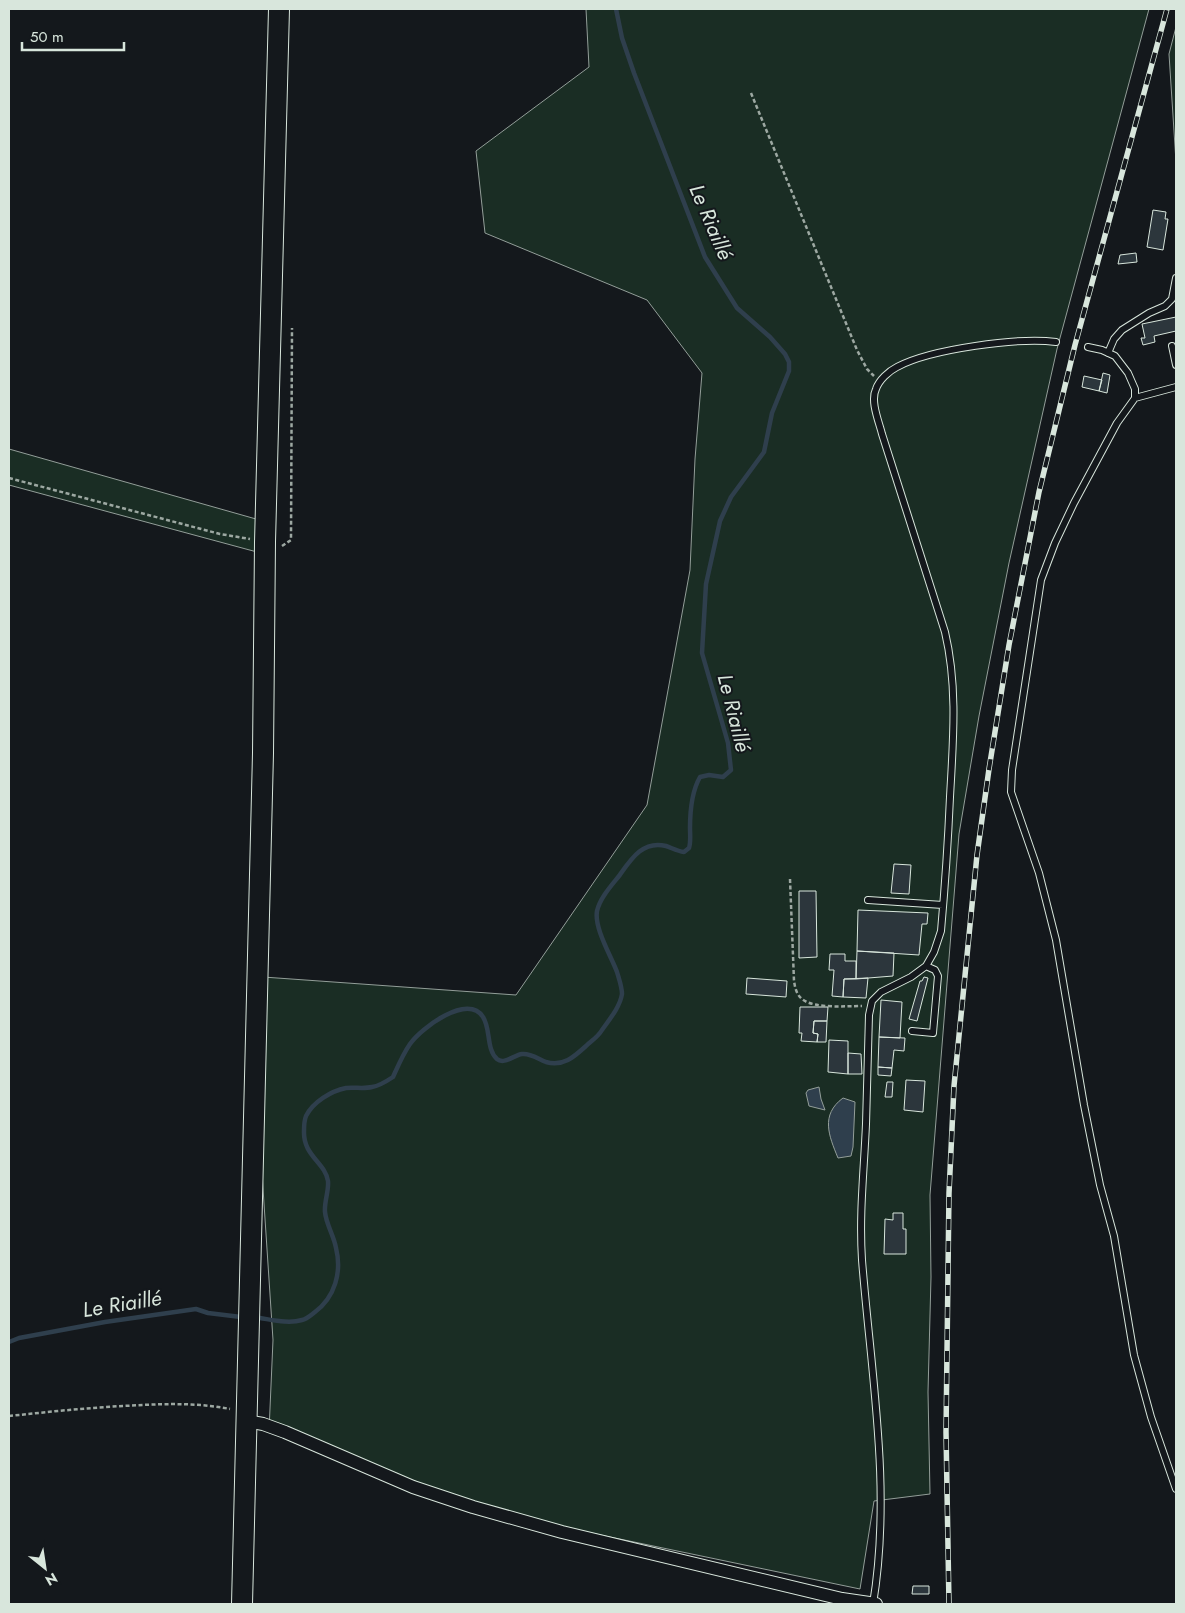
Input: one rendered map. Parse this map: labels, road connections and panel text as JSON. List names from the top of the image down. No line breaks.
{"water":["Le Riaillé"],"scale_bar":"50 m","north":"bottom right"}
